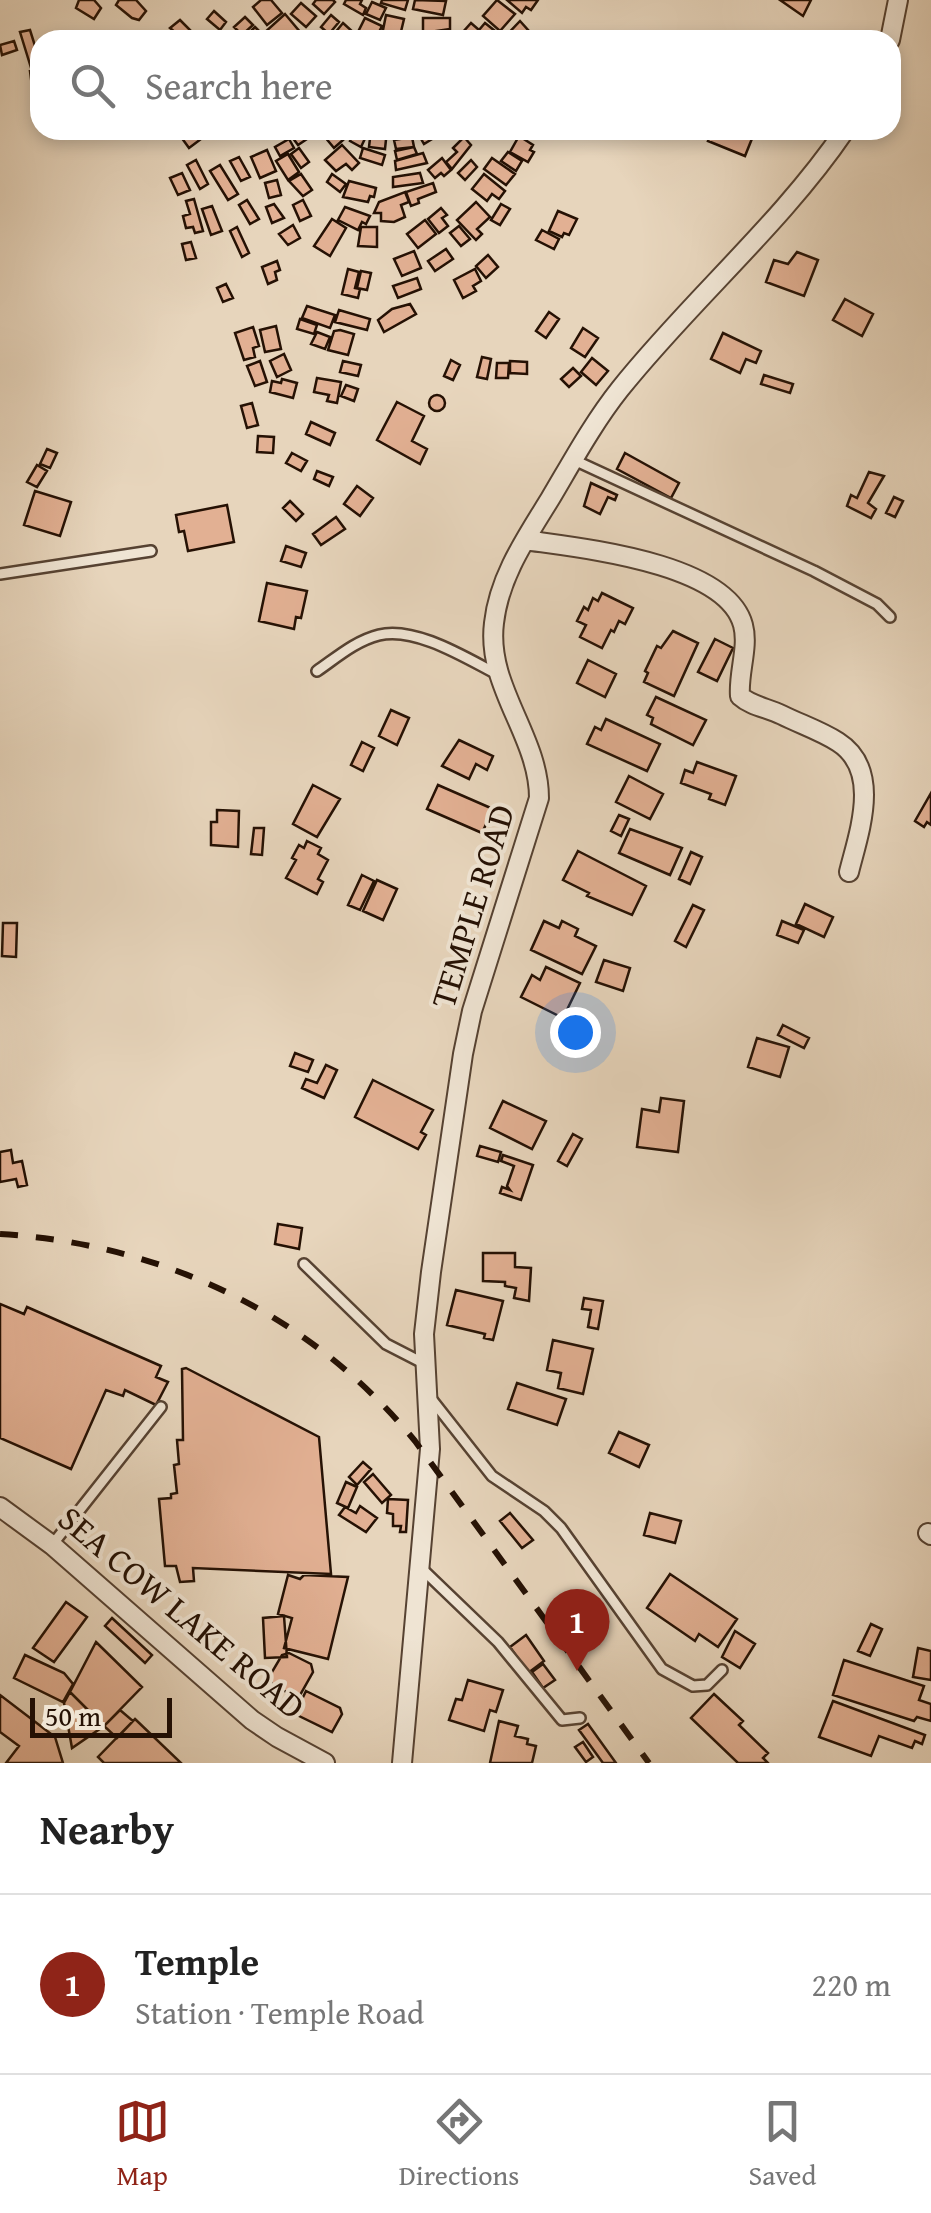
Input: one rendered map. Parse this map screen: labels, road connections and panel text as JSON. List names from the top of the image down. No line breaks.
{"streets":{"street":["TEMPLE ROAD","SEA COW LAKE ROAD"]},"scale_bar":"50 m","page":{"search":"Search here","pins":"1","scale":"50 m","heading":"Nearby","list":[{"mark":"1","name":"Temple","note":"Station · Temple Road","value":"220 m"}],"nav":["Map","Directions","Saved"]}}
